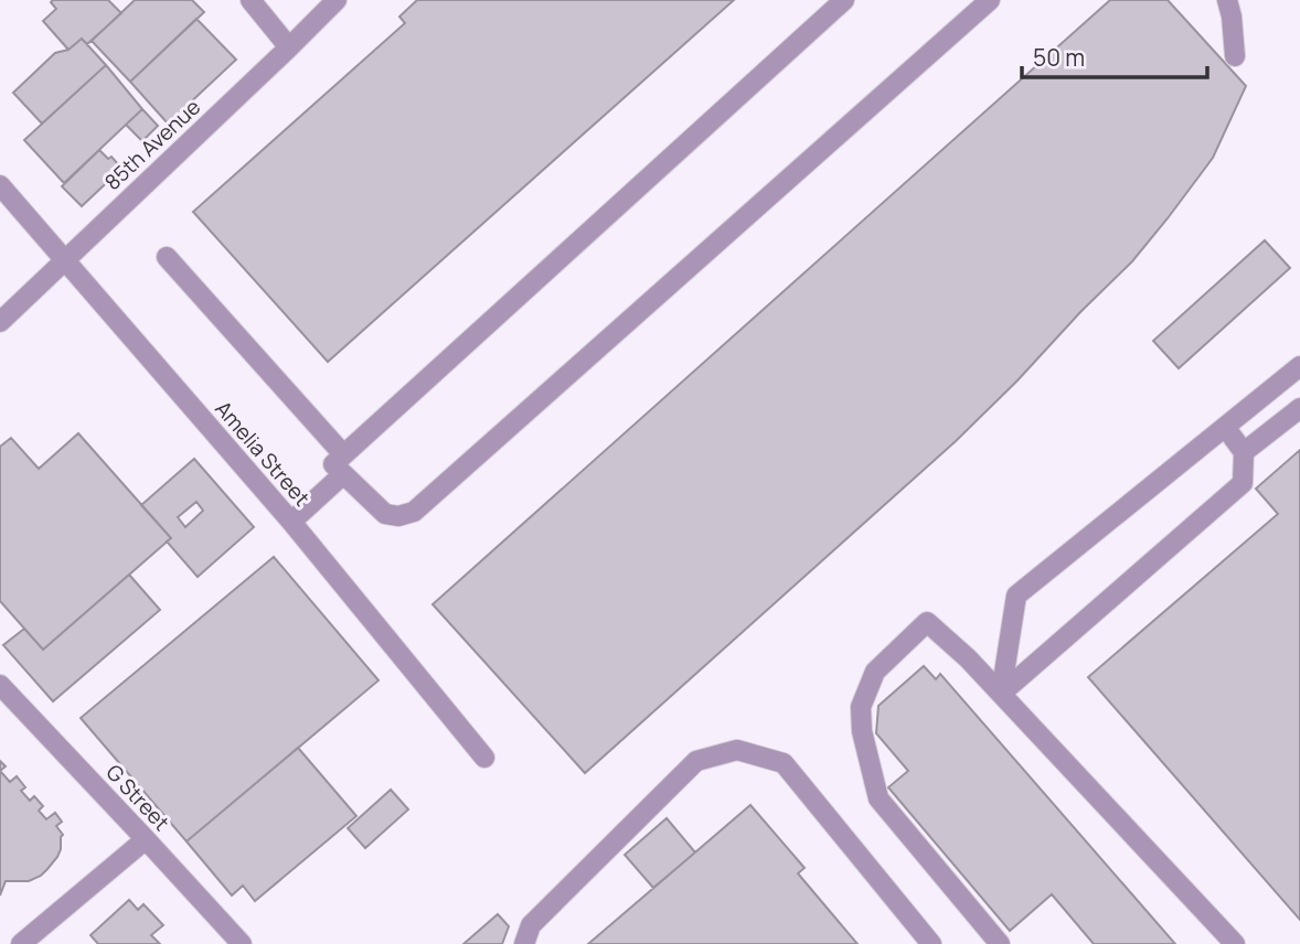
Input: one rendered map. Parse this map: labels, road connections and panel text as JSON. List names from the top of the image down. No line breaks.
{"streets":{"street":["85th Avenue","Amelia Street","G Street"]},"crossings":[["85th Avenue","Amelia Street"]],"scale_bar":"50 m"}
